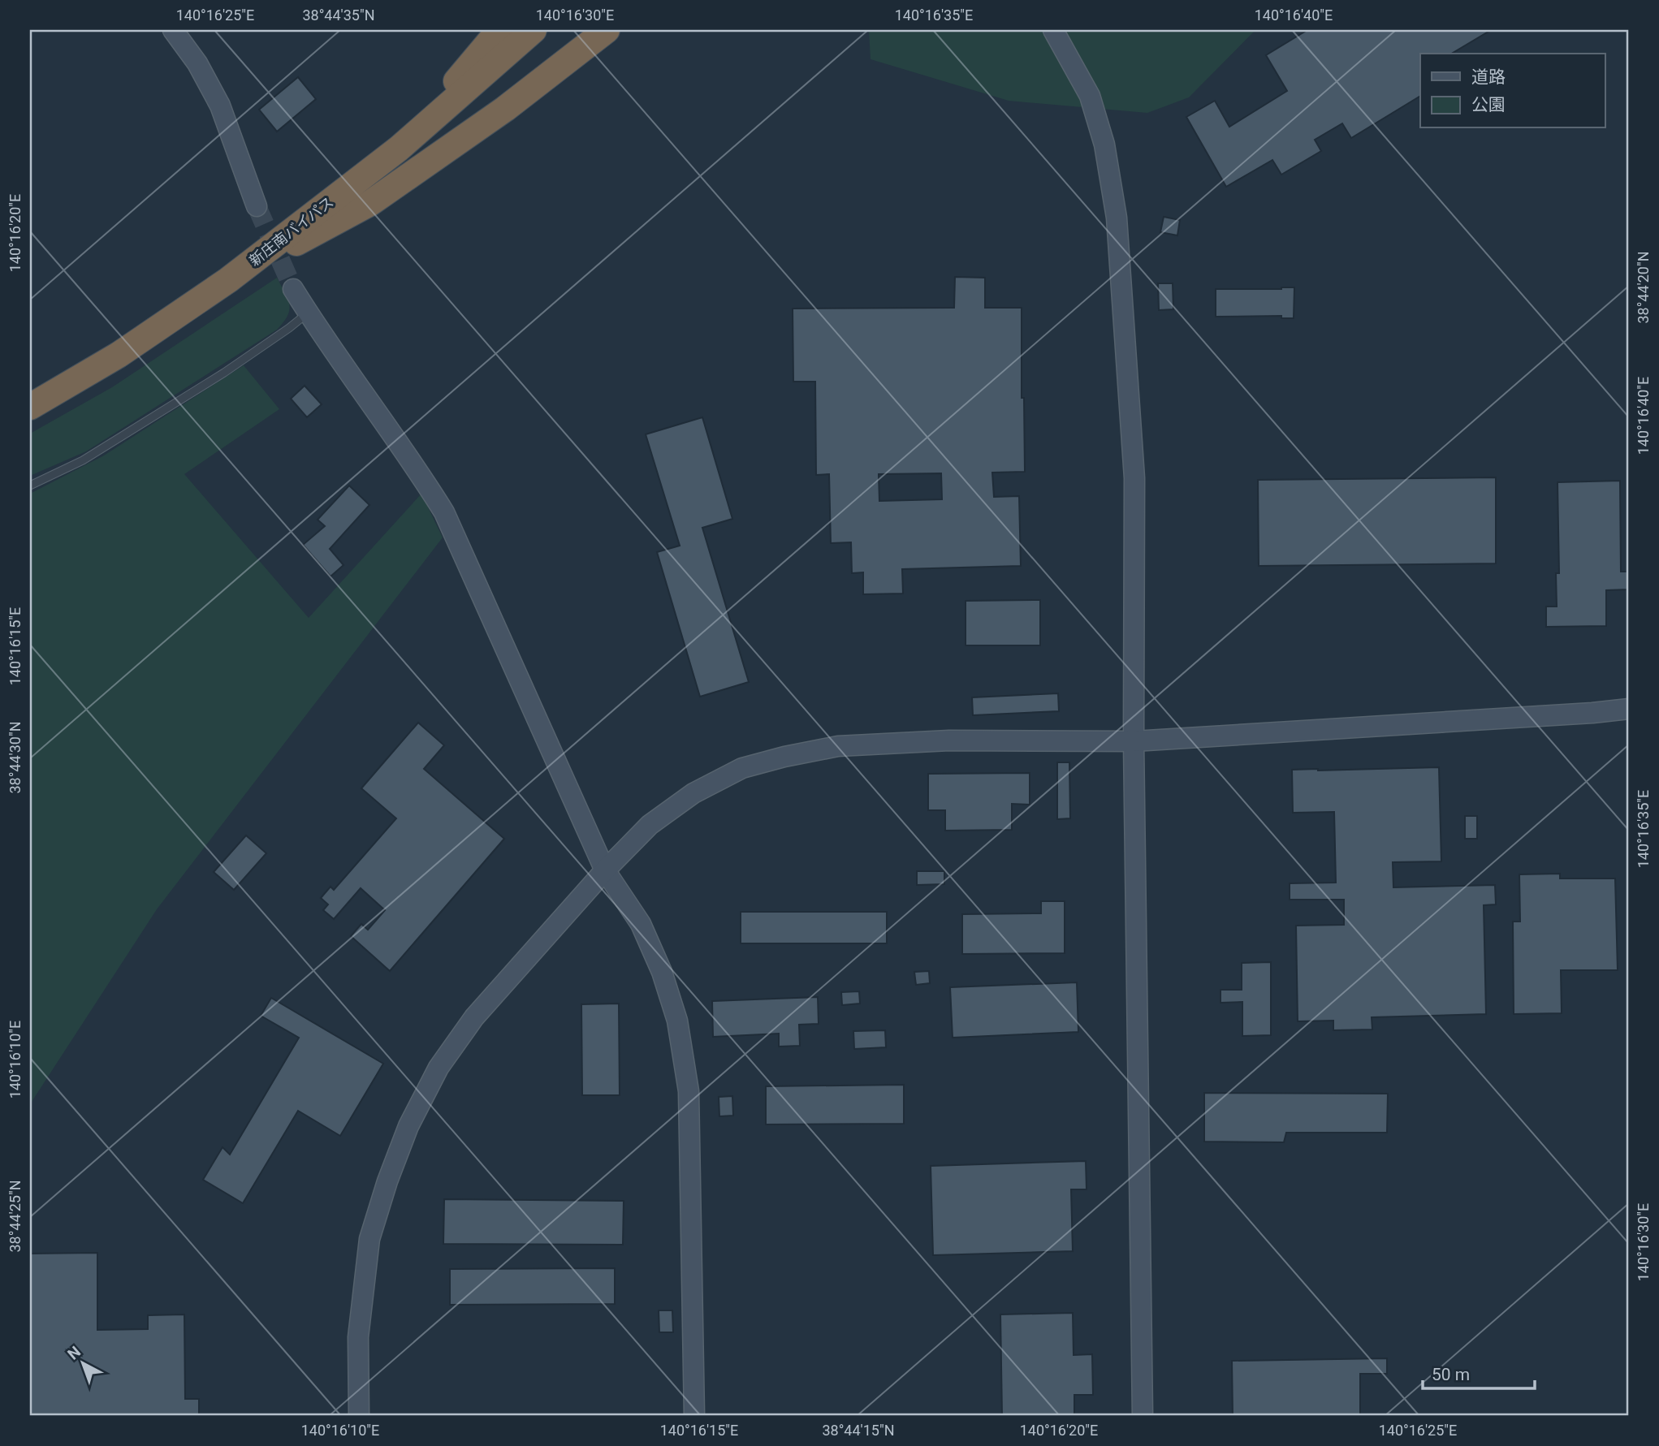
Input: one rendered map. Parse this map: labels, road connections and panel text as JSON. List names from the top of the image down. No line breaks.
{"streets":{"highway":["新庄南バイパス"]},"legend":["道路","公園"],"scale_bar":"50 m","north":"top left","coordinates":["140°16'25\"E","38°44'35\"N","140°16'30\"E","140°16'35\"E","140°16'40\"E","140°16'20\"E","38°44'20\"N","140°16'15\"E","38°44'30\"N","140°16'10\"E","38°44'25\"N","38°44'15\"N"]}
